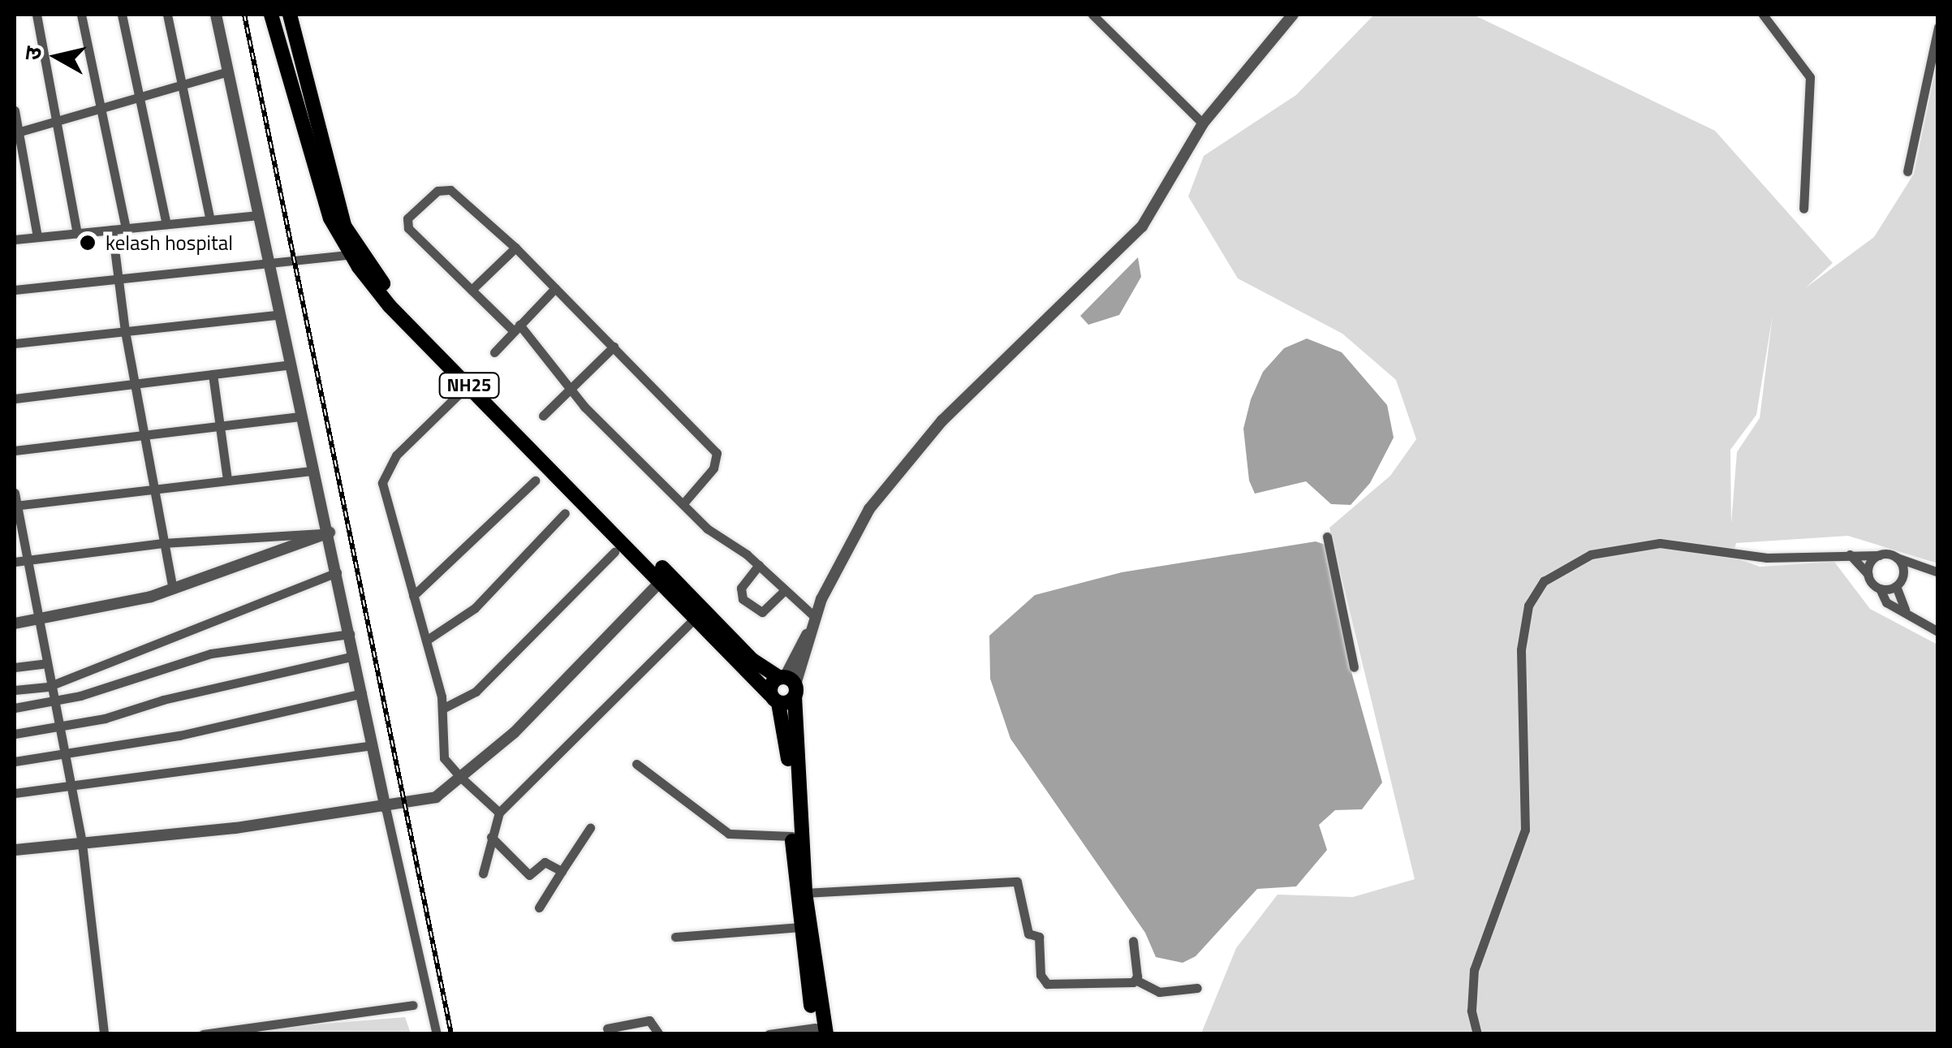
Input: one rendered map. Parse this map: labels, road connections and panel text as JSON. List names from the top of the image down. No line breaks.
{"streets":{"main road":["NH25"]},"places":["kelash hospital"],"north":"left"}
